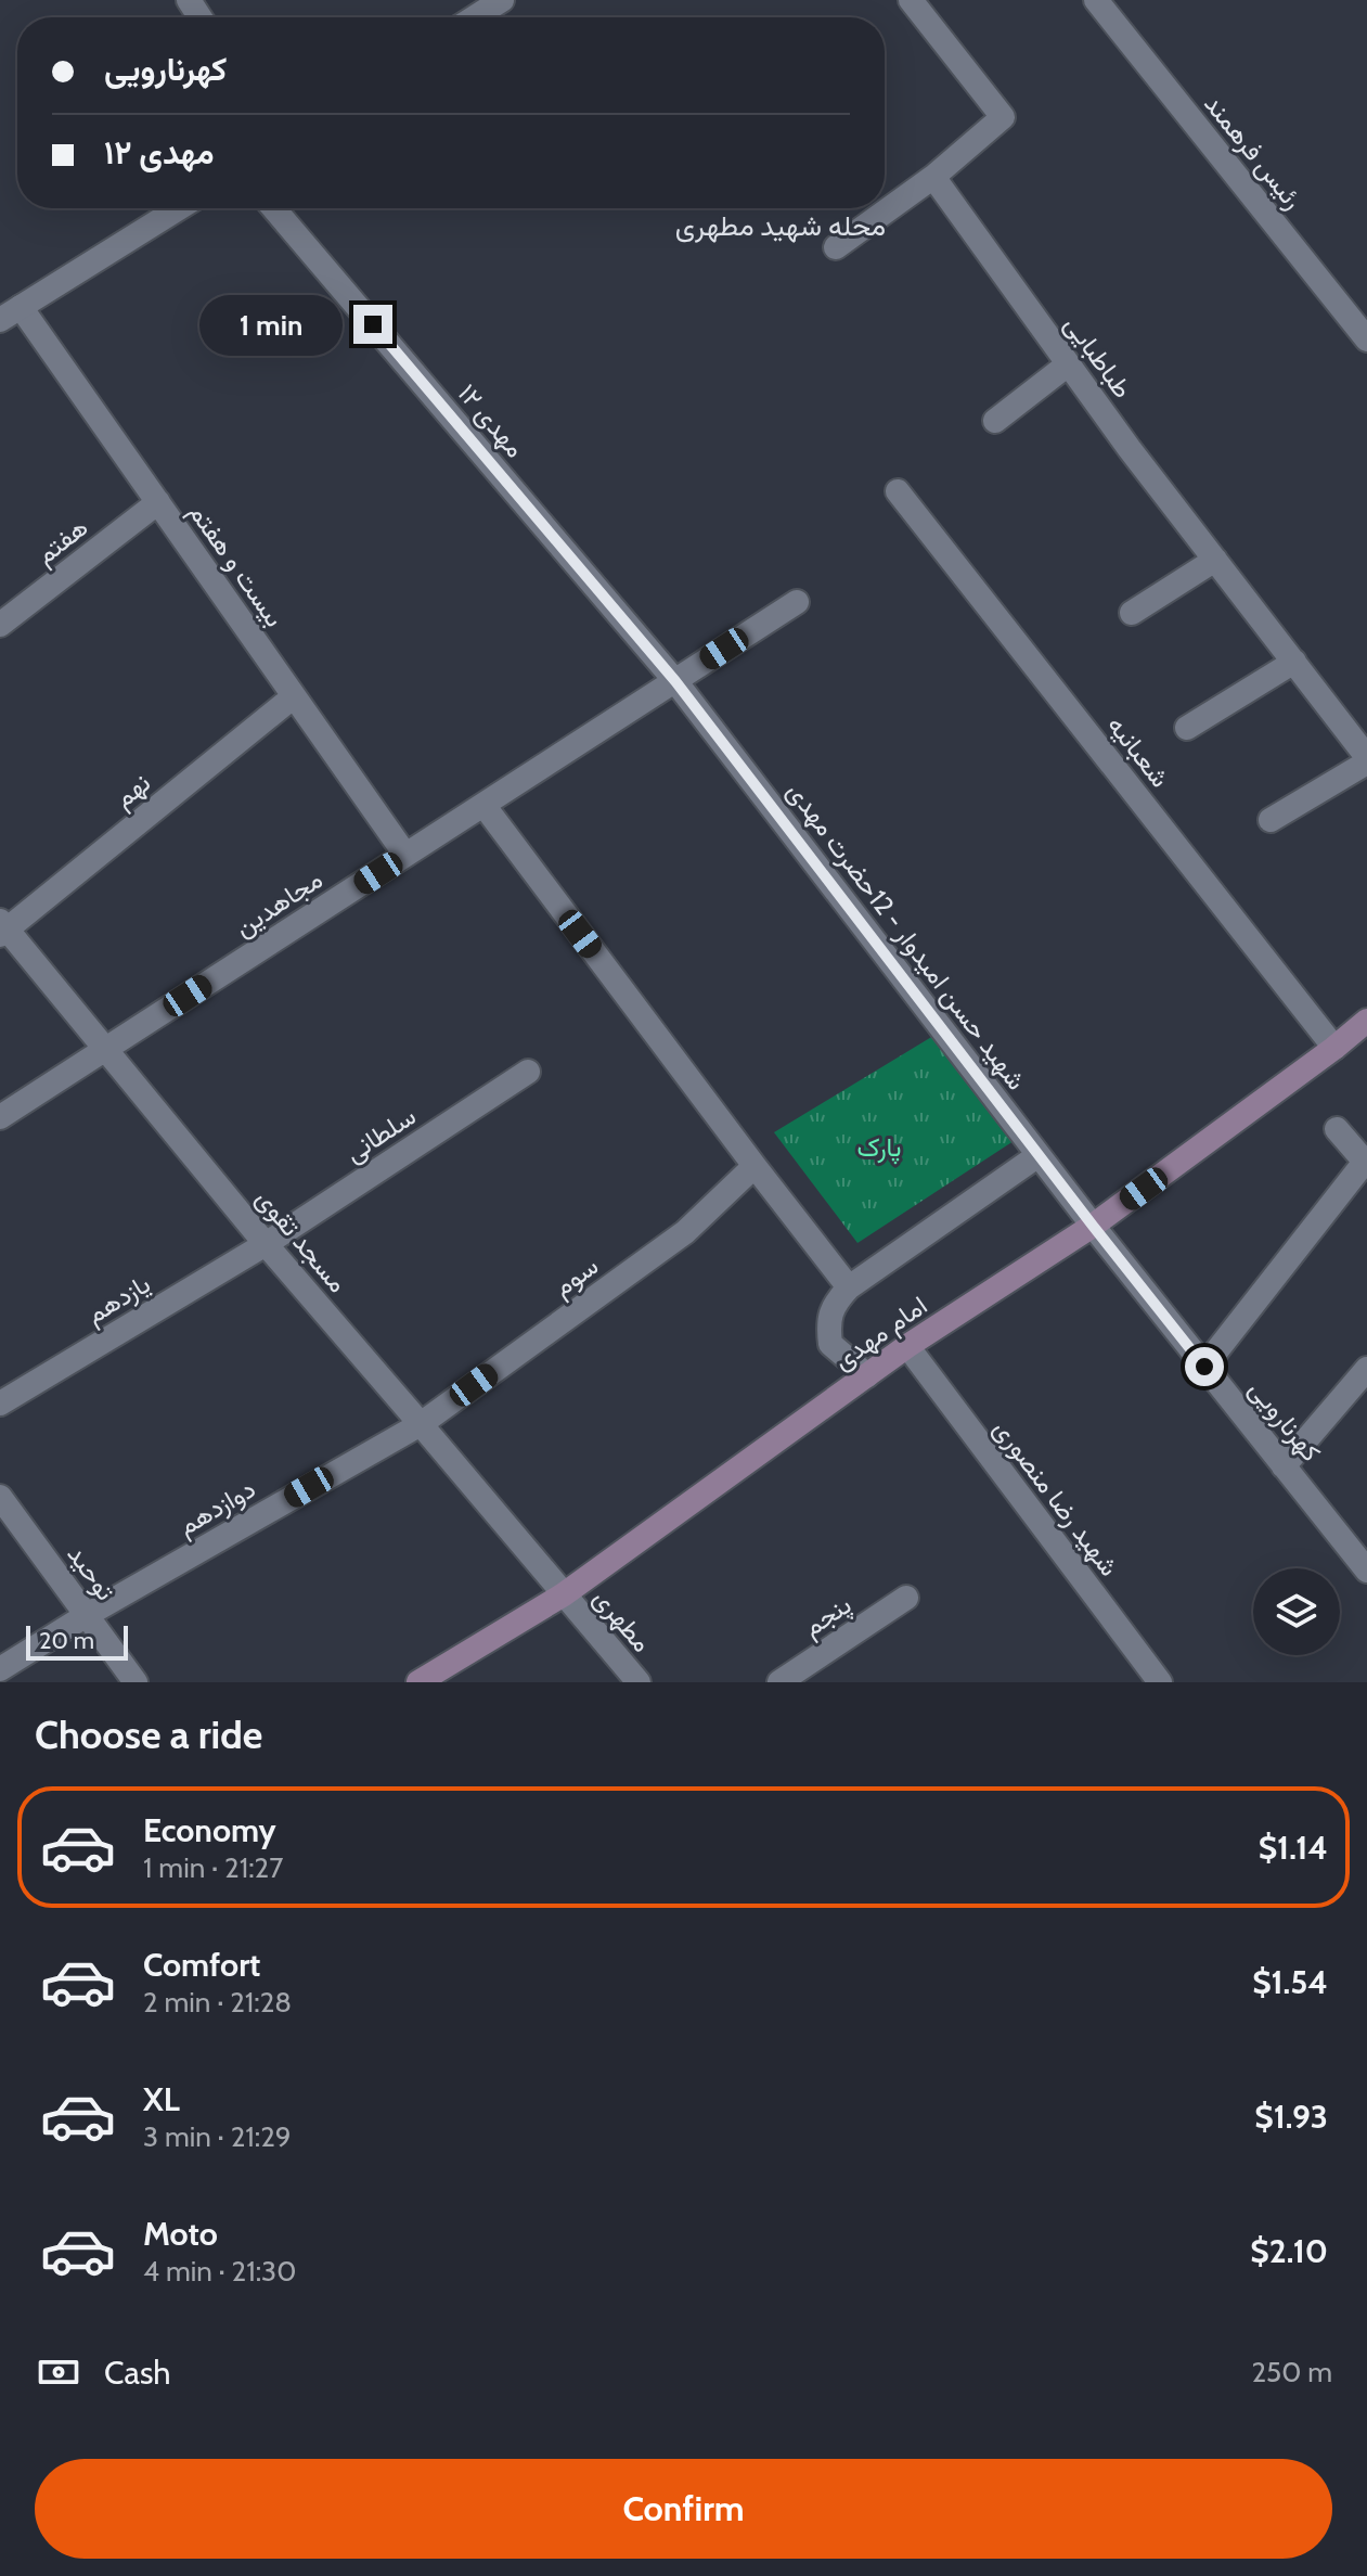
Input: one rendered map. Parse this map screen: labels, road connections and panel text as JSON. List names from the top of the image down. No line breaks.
{"streets":{"main road":["امام مهدی"],"street":["رئیس فرهمند","طباطبایی","مهدی ۱۲","هفتم","بیست و هفتم","شعبانیه","نهم","مجاهدین","شهید حسن امیدوار - 12حضرت مهدی","سلطانی","مسجد تقوی","سوم","یازدهم","کهرنارویی","شهید رضا منصوری","دوازدهم","توحید","پنجم","مطهری"]},"crossings":[["مهدی ۱۲","مجاهدین"],["مهدی ۱۲","شهید حسن امیدوار - 12حضرت مهدی"],["هفتم","بیست و هفتم"],["بیست و هفتم","نهم"],["بیست و هفتم","مجاهدین"],["شعبانیه","امام مهدی"],["نهم","مسجد تقوی"],["مجاهدین","شهید حسن امیدوار - 12حضرت مهدی"],["مجاهدین","مسجد تقوی"],["شهید حسن امیدوار - 12حضرت مهدی","امام مهدی"],["شهید حسن امیدوار - 12حضرت مهدی","کهرنارویی"],["سلطانی","مسجد تقوی"],["سلطانی","یازدهم"],["مسجد تقوی","سوم"],["مسجد تقوی","یازدهم"],["مسجد تقوی","امام مهدی"],["مسجد تقوی","دوازدهم"],["مسجد تقوی","مطهری"],["سوم","دوازدهم"],["امام مهدی","کهرنارویی"],["امام مهدی","شهید رضا منصوری"],["امام مهدی","مطهری"],["دوازدهم","توحید"]],"districts":["محله شهید مطهری"],"parks":["پارک"],"scale_bar":"20 m","page":{"banner":["کهرنارویی","مهدی ۱۲"],"bubble":"1 min","scale":"20 m","heading":"Choose a ride","list":[{"name":"Economy","note":"1 min · 21:27","value":"$1.14"},{"name":"Comfort","note":"2 min · 21:28","value":"$1.54"},{"name":"XL","note":"3 min · 21:29","value":"$1.93"},{"name":"Moto","note":"4 min · 21:30","value":"$2.10"}],"pay":["Cash","250 m"],"buttons":"Confirm"}}
